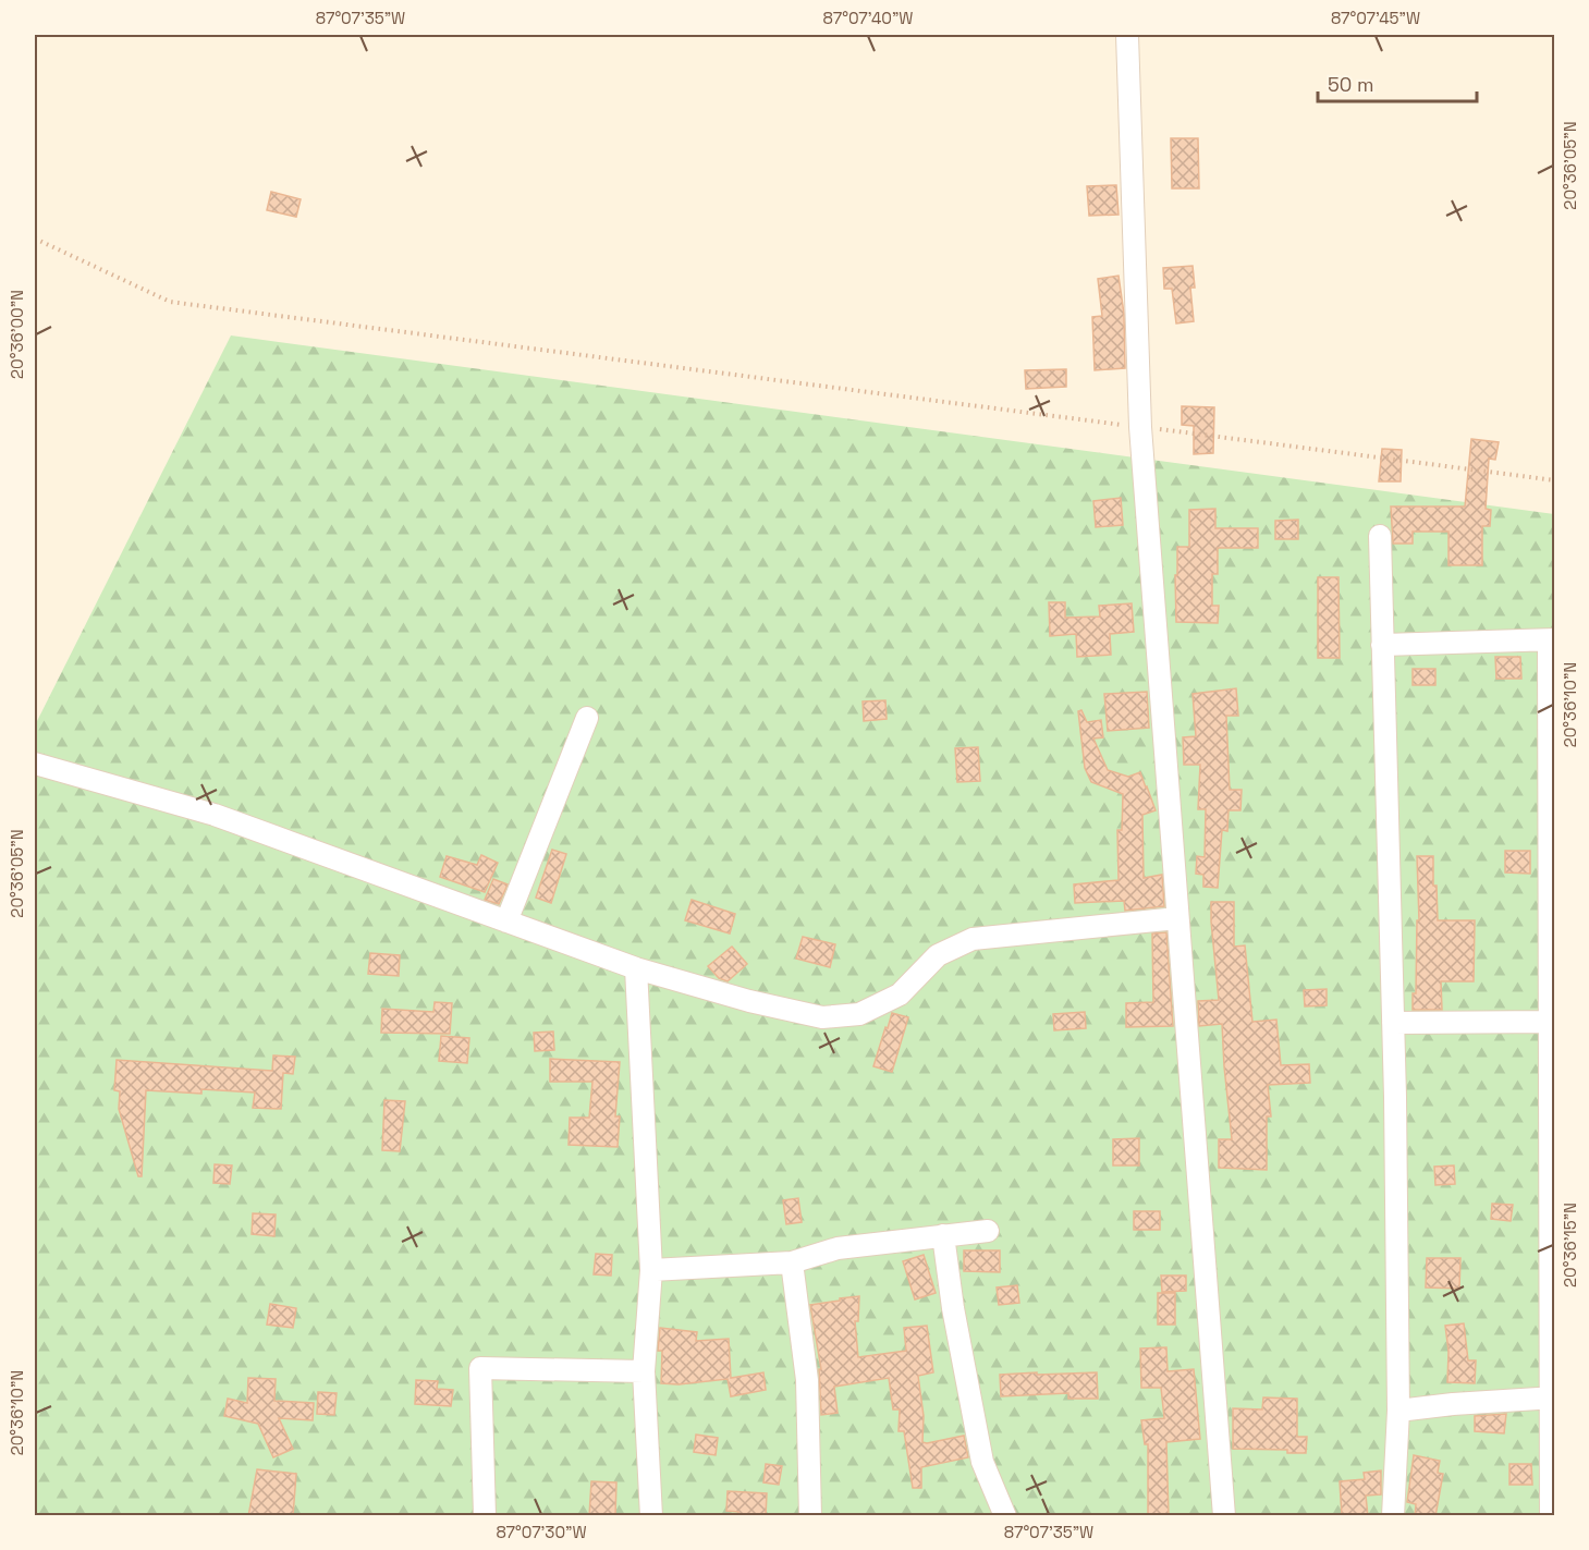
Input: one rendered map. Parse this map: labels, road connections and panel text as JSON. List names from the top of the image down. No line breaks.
{"scale_bar":"50 m","coordinates":["87°07'35\"W","87°07'40\"W","87°07'45\"W","20°36'05\"N","20°36'00\"N","20°36'10\"N","20°36'15\"N","87°07'30\"W"]}
